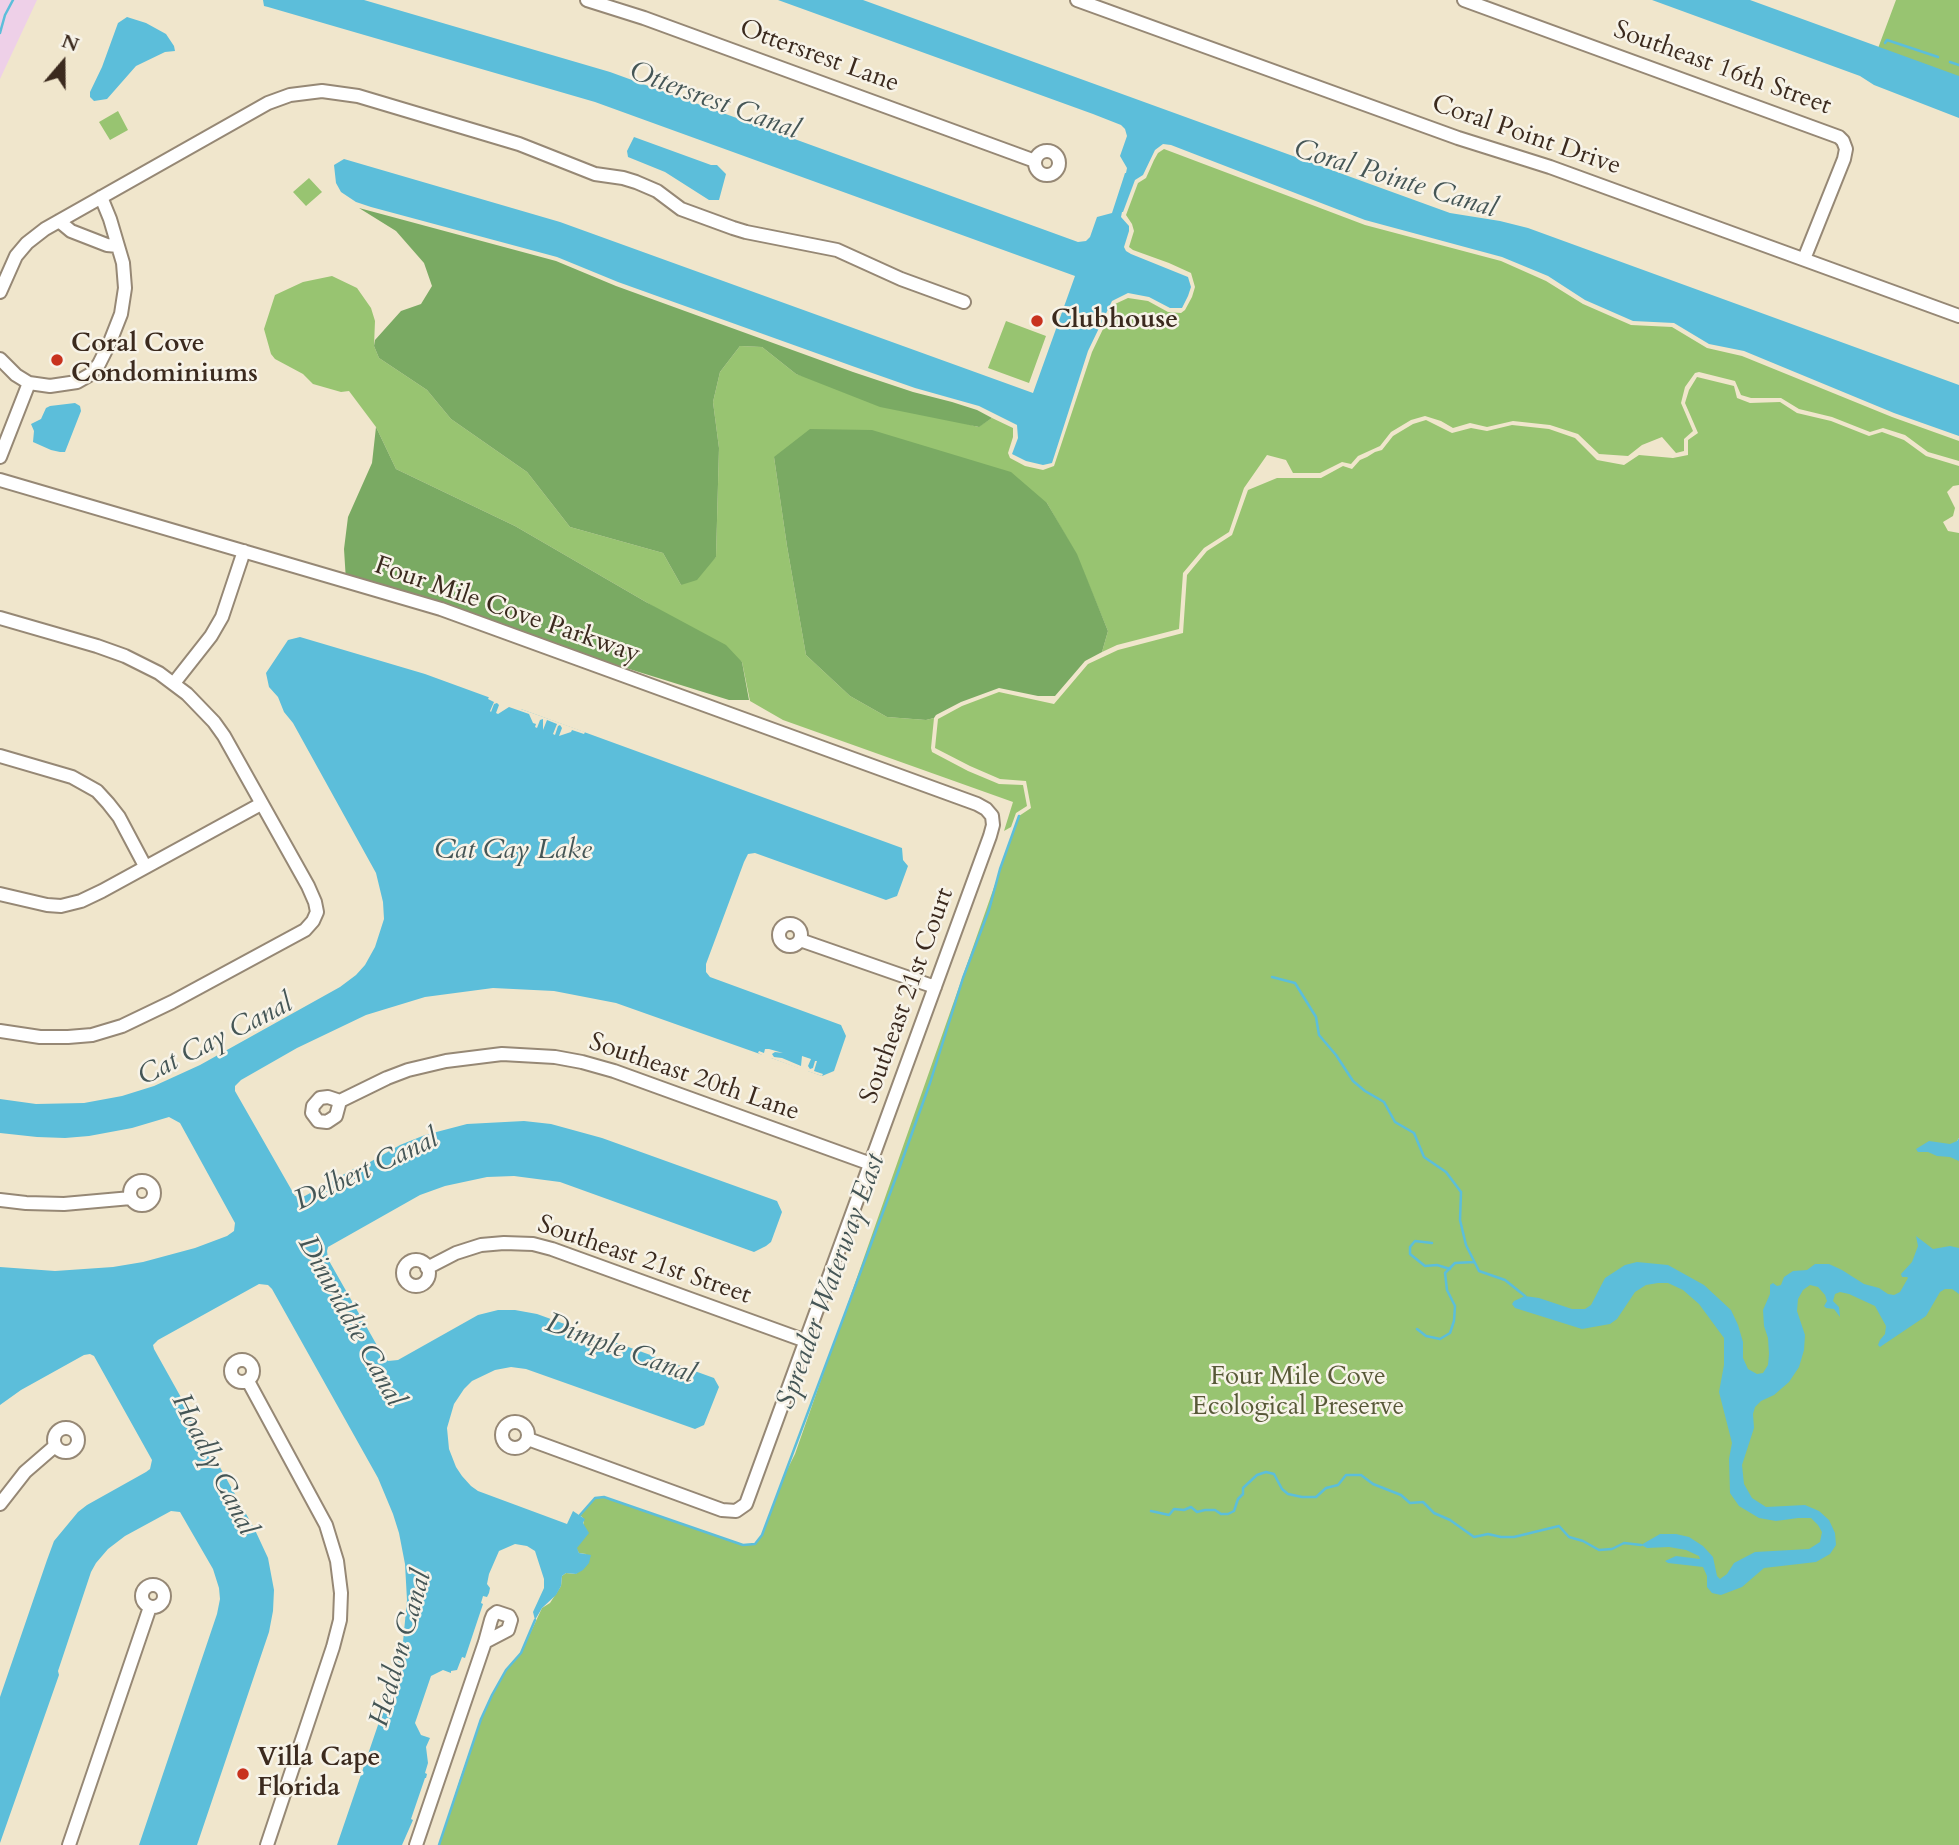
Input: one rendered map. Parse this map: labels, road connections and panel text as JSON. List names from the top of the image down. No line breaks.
{"streets":{"street":["Ottersrest Lane","Southeast 16th Street","Coral Point Drive","Four Mile Cove Parkway","Southeast 21st Court","Southeast 20th Lane","Southeast 21st Street"]},"crossings":[["Southeast 16th Street","Coral Point Drive"],["Four Mile Cove Parkway","Southeast 21st Court"],["Southeast 21st Court","Southeast 20th Lane"],["Southeast 21st Court","Southeast 21st Street"]],"water":["Ottersrest Canal","Coral Pointe Canal","Cat Cay Lake","Cat Cay Canal","Delbert Canal","Spreader Waterway East","Dinwiddie Canal","Dimple Canal","Hoadly Canal","Heddon Canal"],"parks":["Four Mile Cove Ecological Preserve"],"places":["Clubhouse","Coral Cove Condominiums","Villa Cape Florida"],"north":"top"}
